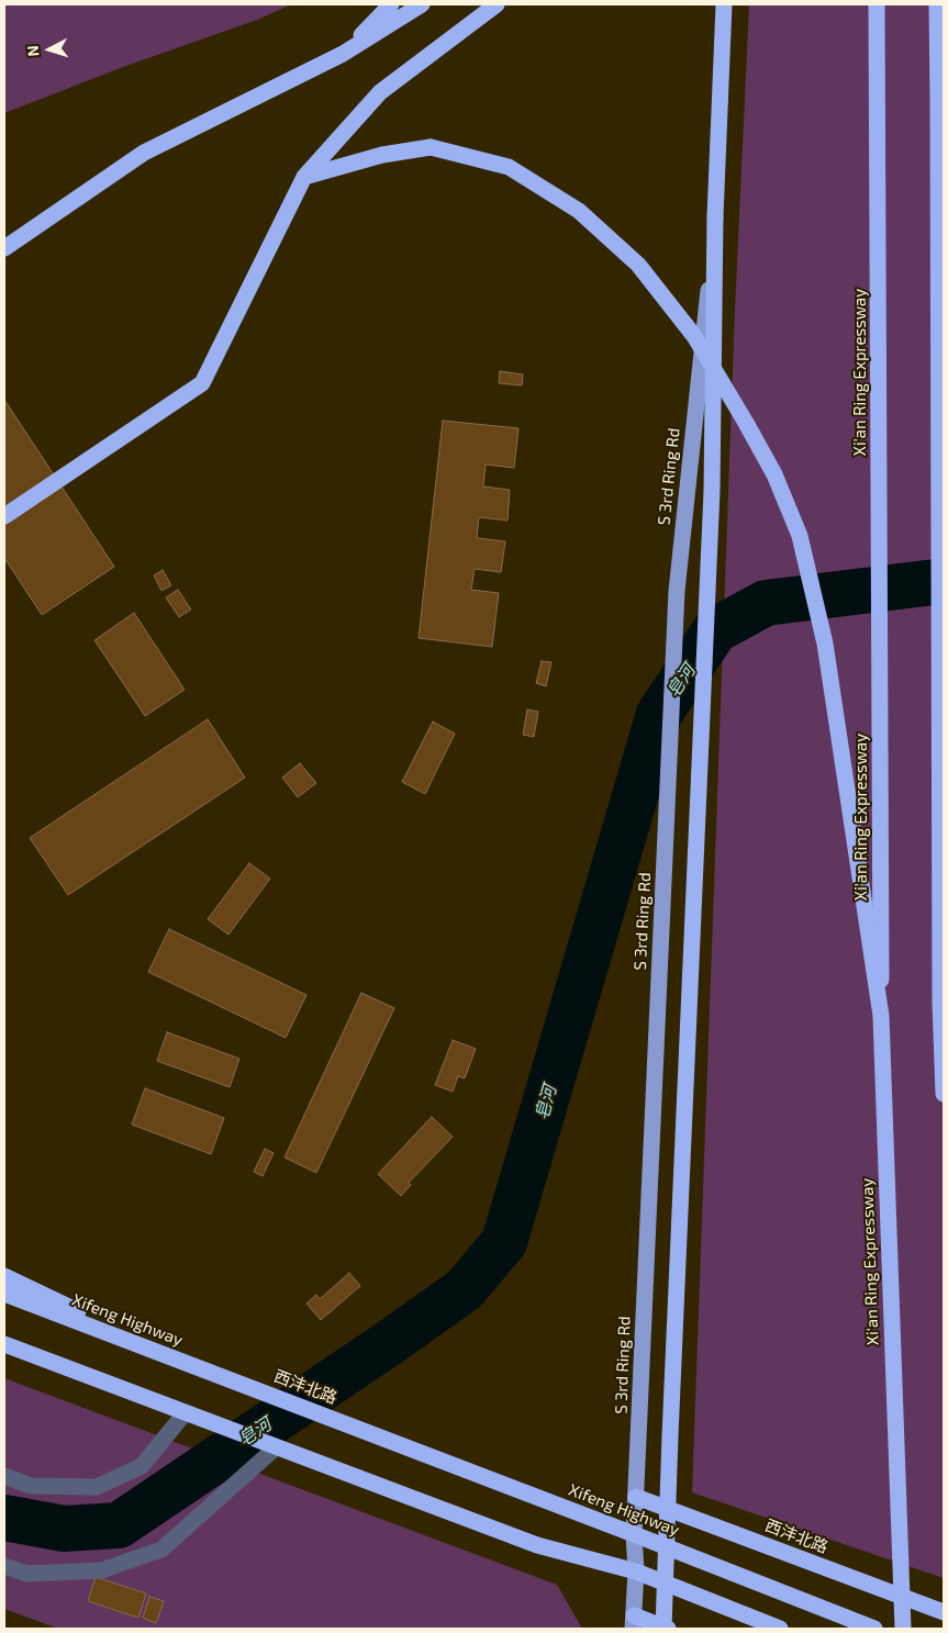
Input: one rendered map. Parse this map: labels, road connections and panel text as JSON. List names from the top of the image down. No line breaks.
{"streets":{"highway":["Xi'an Ring Expressway","S 3rd Ring Rd","Xifeng Highway","西沣北路"]},"crossings":[["S 3rd Ring Rd","Xifeng Highway"],["S 3rd Ring Rd","西沣北路"],["Xifeng Highway","西沣北路"]],"water":["皂河"],"north":"left"}
